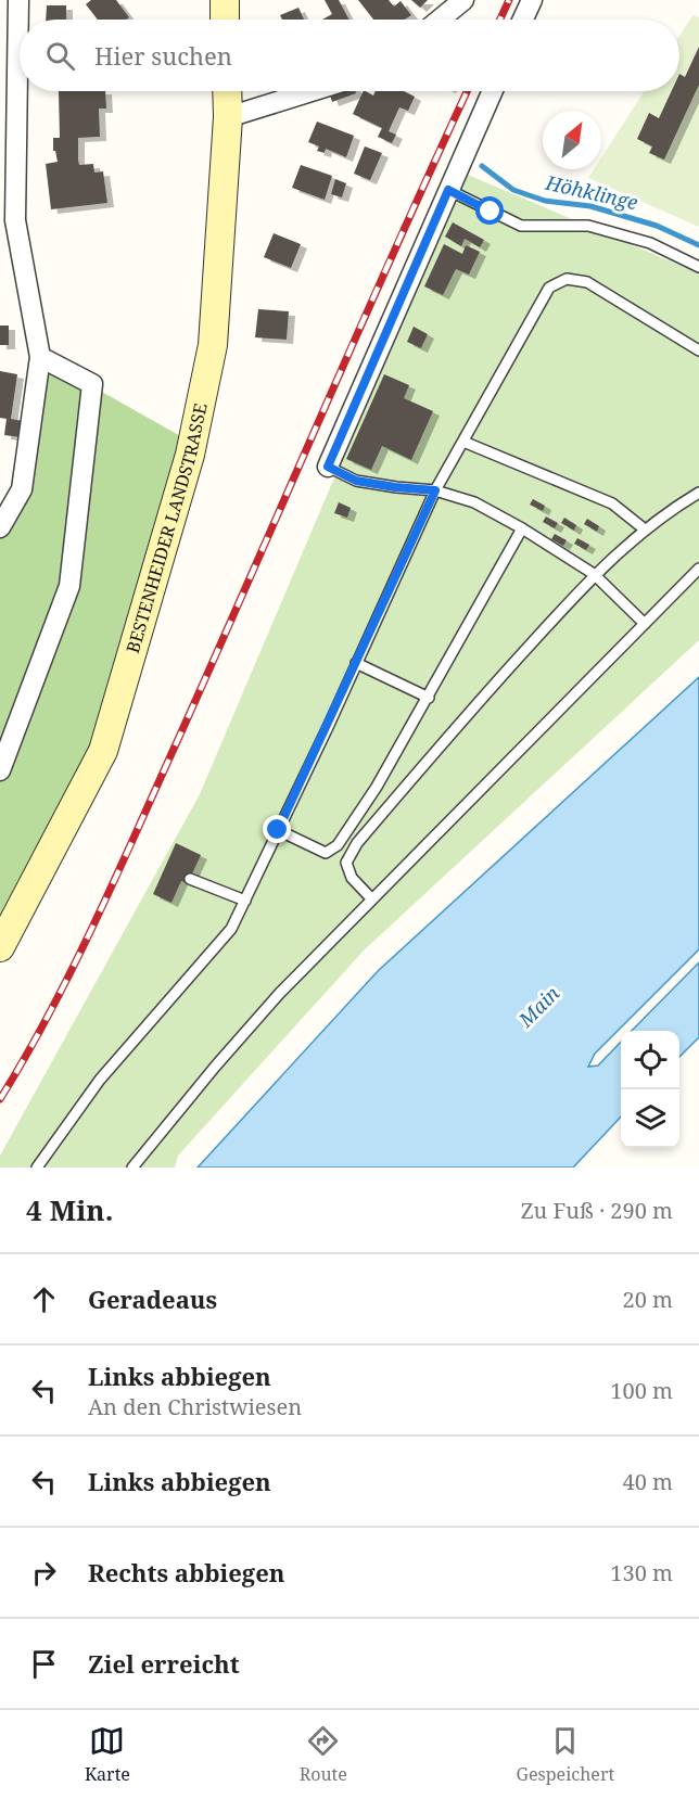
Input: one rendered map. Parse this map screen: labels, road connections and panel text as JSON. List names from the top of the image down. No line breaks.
{"streets":{"main road":["BESTENHEIDER LANDSTRASSE"]},"water":["Höhklinge","Main"],"north":"top right","page":{"search":"Hier suchen","heading":["4 Min.","Zu Fuß · 290 m"],"list":[["Geradeaus","20 m"],["Links abbiegen","An den Christwiesen","100 m"],["Links abbiegen","40 m"],["Rechts abbiegen","130 m"],"Ziel erreicht"],"nav":["Karte","Route","Gespeichert"]}}
